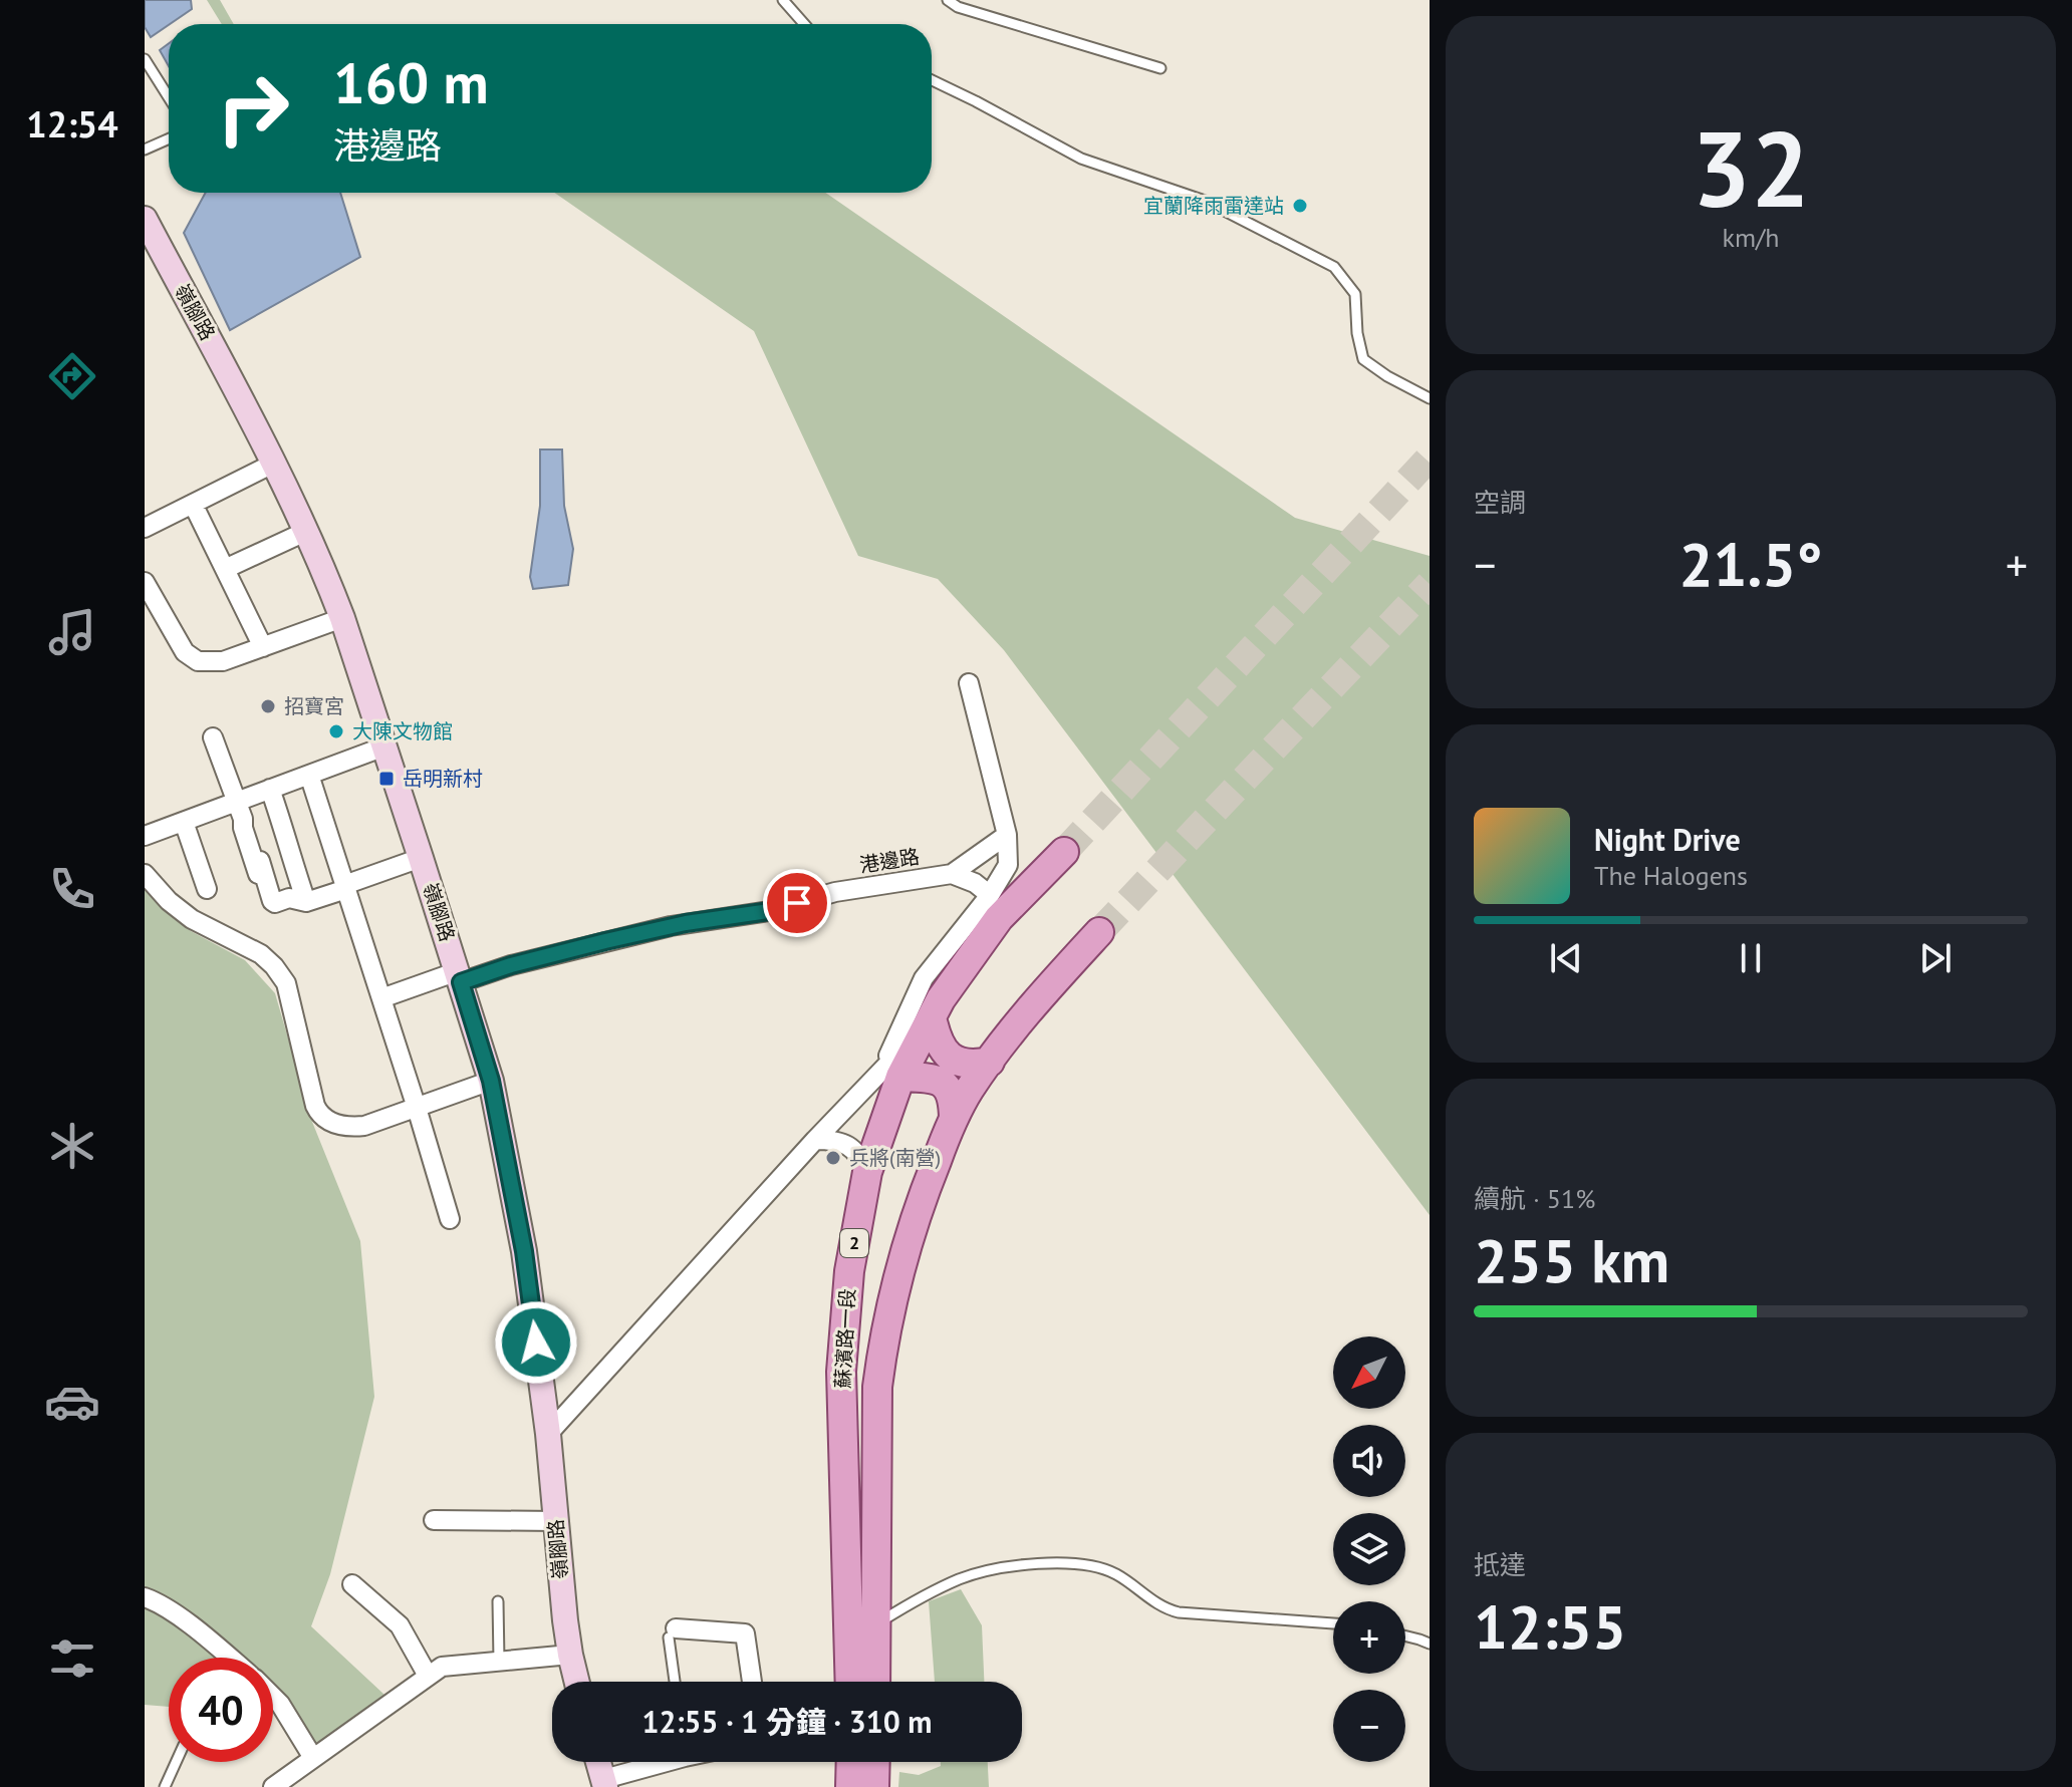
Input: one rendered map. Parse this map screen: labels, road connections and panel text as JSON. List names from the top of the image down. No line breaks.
{"streets":{"main road":["2","蘇濱路一段"],"street":["嶺腳路","港邊路"]},"crossings":[["嶺腳路","港邊路"]],"places":{"other":["宜蘭降雨雷達站","招寶宮","大陳文物館","兵將(南營)"],"transit":["岳明新村"]},"north":"bottom left","page":{"tabs":"12:54","tile":[["32","km/h"],"空調",["續航 · 51%","255 km"],["抵達","12:55"]],"turn":["160 m","港邊路"],"heat":["−","21.5°","+"],"song":["Night Drive","The Halogens"],"map_buttons":["+","−"],"limit":"40","trip":"12:55 · 1 分鐘 · 310 m"}}
